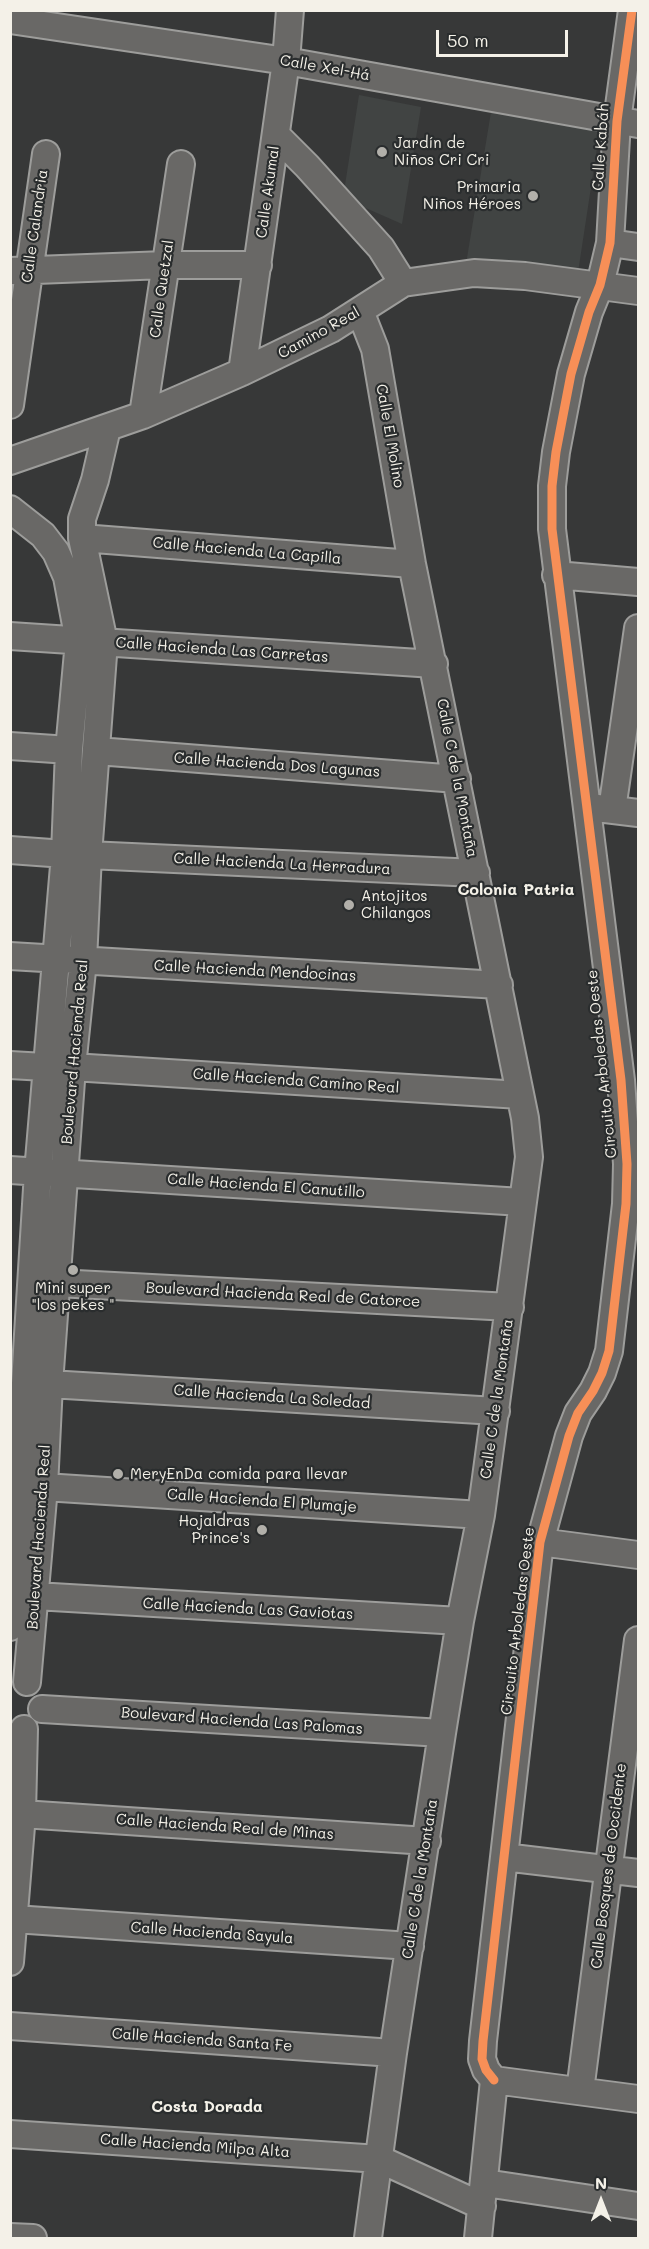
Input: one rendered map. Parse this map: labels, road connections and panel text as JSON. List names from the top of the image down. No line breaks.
{"streets":{"street":["Calle Xel-Há","Calle Kabáh","Calle Akumal","Calle Calandria","Calle Quetzal","Camino Real","Calle El Molino","Calle Hacienda La Capilla","Calle Hacienda Las Carretas","Calle Hacienda Dos Lagunas","Calle C de la Montaña","Calle Hacienda La Herradura","Calle Hacienda Mendocinas","Boulevard Hacienda Real","Circuito Arboledas Oeste","Calle Hacienda Camino Real","Calle Hacienda El Canutillo","Boulevard Hacienda Real de Catorce","Calle Hacienda La Soledad","Calle Hacienda El Plumaje","Calle Hacienda Las Gaviotas","Boulevard Hacienda Las Palomas","Calle Hacienda Real de Minas","Calle Bosques de Occidente","Calle Hacienda Sayula","Calle Hacienda Santa Fe","Calle Hacienda Milpa Alta"]},"crossings":[["Calle Xel-Há","Calle Kabáh"],["Calle Xel-Há","Calle Akumal"],["Calle Kabáh","Camino Real"],["Calle Kabáh","Circuito Arboledas Oeste"],["Calle Akumal","Camino Real"],["Calle Quetzal","Camino Real"],["Camino Real","Calle El Molino"],["Camino Real","Boulevard Hacienda Real"],["Camino Real","Circuito Arboledas Oeste"],["Calle El Molino","Calle Hacienda La Capilla"],["Calle El Molino","Calle C de la Montaña"],["Calle Hacienda La Capilla","Calle C de la Montaña"],["Calle Hacienda La Capilla","Boulevard Hacienda Real"],["Calle Hacienda Las Carretas","Calle C de la Montaña"],["Calle Hacienda Las Carretas","Boulevard Hacienda Real"],["Calle Hacienda Dos Lagunas","Calle C de la Montaña"],["Calle Hacienda Dos Lagunas","Boulevard Hacienda Real"],["Calle C de la Montaña","Calle Hacienda La Herradura"],["Calle C de la Montaña","Calle Hacienda Mendocinas"],["Calle C de la Montaña","Calle Hacienda Camino Real"],["Calle C de la Montaña","Calle Hacienda El Canutillo"],["Calle C de la Montaña","Boulevard Hacienda Real de Catorce"],["Calle C de la Montaña","Calle Hacienda La Soledad"],["Calle C de la Montaña","Calle Hacienda El Plumaje"],["Calle C de la Montaña","Calle Hacienda Las Gaviotas"],["Calle C de la Montaña","Boulevard Hacienda Las Palomas"],["Calle C de la Montaña","Calle Hacienda Real de Minas"],["Calle C de la Montaña","Calle Hacienda Sayula"],["Calle C de la Montaña","Calle Hacienda Santa Fe"],["Calle C de la Montaña","Calle Hacienda Milpa Alta"],["Calle Hacienda La Herradura","Boulevard Hacienda Real"],["Calle Hacienda Mendocinas","Boulevard Hacienda Real"],["Boulevard Hacienda Real","Calle Hacienda Camino Real"],["Boulevard Hacienda Real","Calle Hacienda El Canutillo"],["Boulevard Hacienda Real","Boulevard Hacienda Real de Catorce"],["Boulevard Hacienda Real","Calle Hacienda La Soledad"],["Boulevard Hacienda Real","Calle Hacienda El Plumaje"],["Boulevard Hacienda Real","Calle Hacienda Las Gaviotas"]],"districts":["Colonia Patria","Costa Dorada"],"places":["Jardín de Niños Cri Cri","Primaria Niños Héroes","Antojitos Chilangos","Mini super \"los pekes \"","MeryEnDa comida para llevar","Hojaldras Prince's"],"scale_bar":"50 m","north":"top"}
